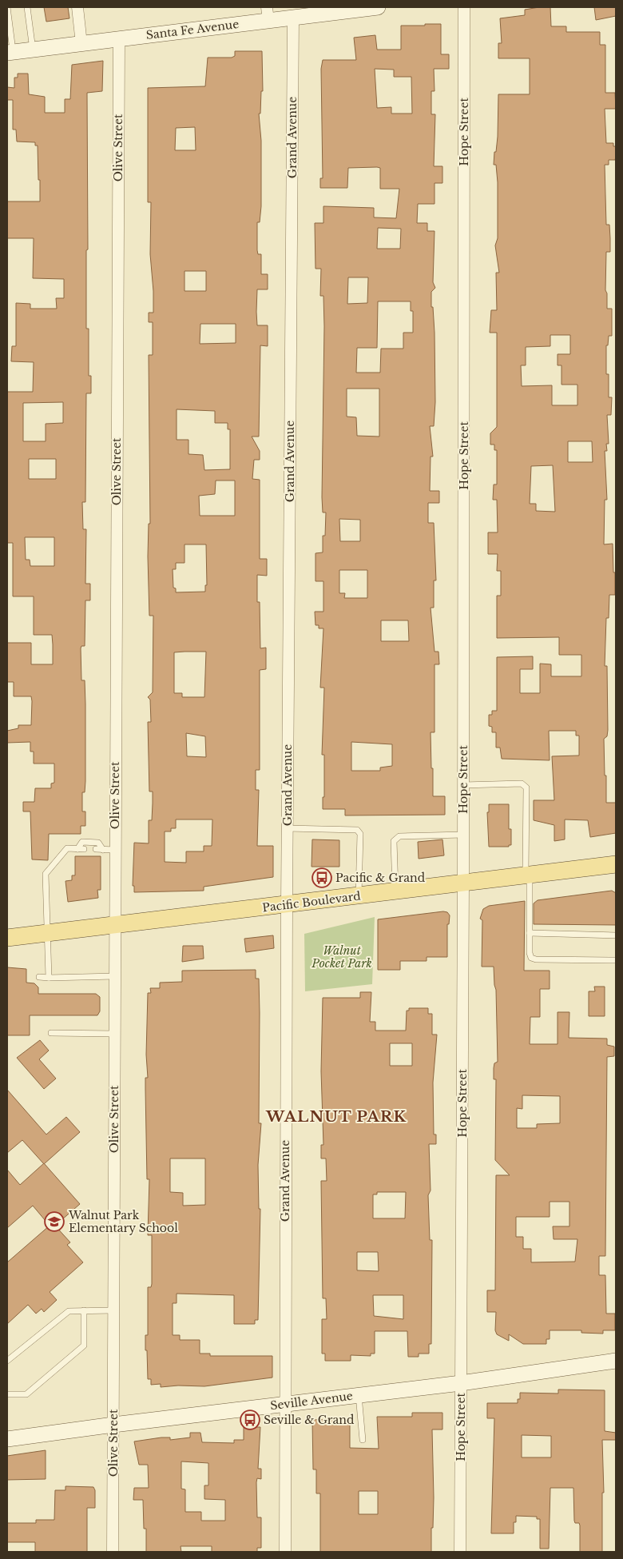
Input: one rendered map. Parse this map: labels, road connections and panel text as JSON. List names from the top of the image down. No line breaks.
{"streets":{"main road":["Pacific Boulevard"],"street":["Santa Fe Avenue","Hope Street","Grand Avenue","Olive Street","Seville Avenue"]},"crossings":[["Santa Fe Avenue","Grand Avenue"],["Santa Fe Avenue","Olive Street"],["Hope Street","Pacific Boulevard"],["Hope Street","Seville Avenue"],["Grand Avenue","Pacific Boulevard"],["Grand Avenue","Seville Avenue"],["Olive Street","Pacific Boulevard"],["Olive Street","Seville Avenue"]],"districts":["WALNUT PARK"],"parks":["Walnut Pocket Park"],"places":{"bus stop":["Pacific & Grand","Seville & Grand"],"school or university":["Walnut Park Elementary School"]}}
